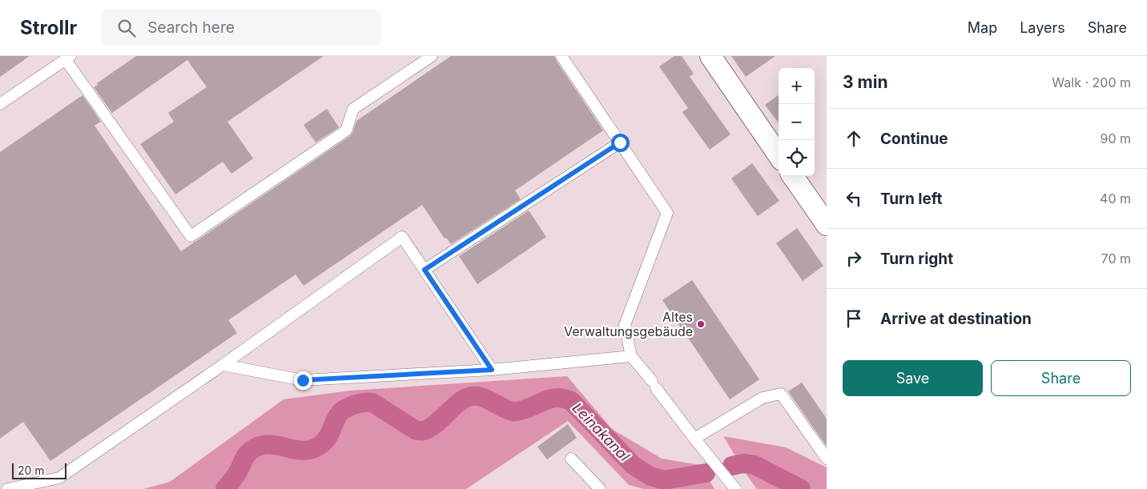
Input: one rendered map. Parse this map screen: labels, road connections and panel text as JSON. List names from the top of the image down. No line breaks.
{"water":["Leinakanal"],"places":["Altes Verwaltungsgebäude"],"scale_bar":"20 m","page":{"header":"Strollr","search":"Search here","nav":["Map","Layers","Share"],"heading":["3 min","Walk · 200 m"],"map_buttons":["+","−"],"list":[["Continue","90 m"],["Turn left","40 m"],["Turn right","70 m"],"Arrive at destination"],"buttons":["Save","Share"],"scale":"20 m"}}
